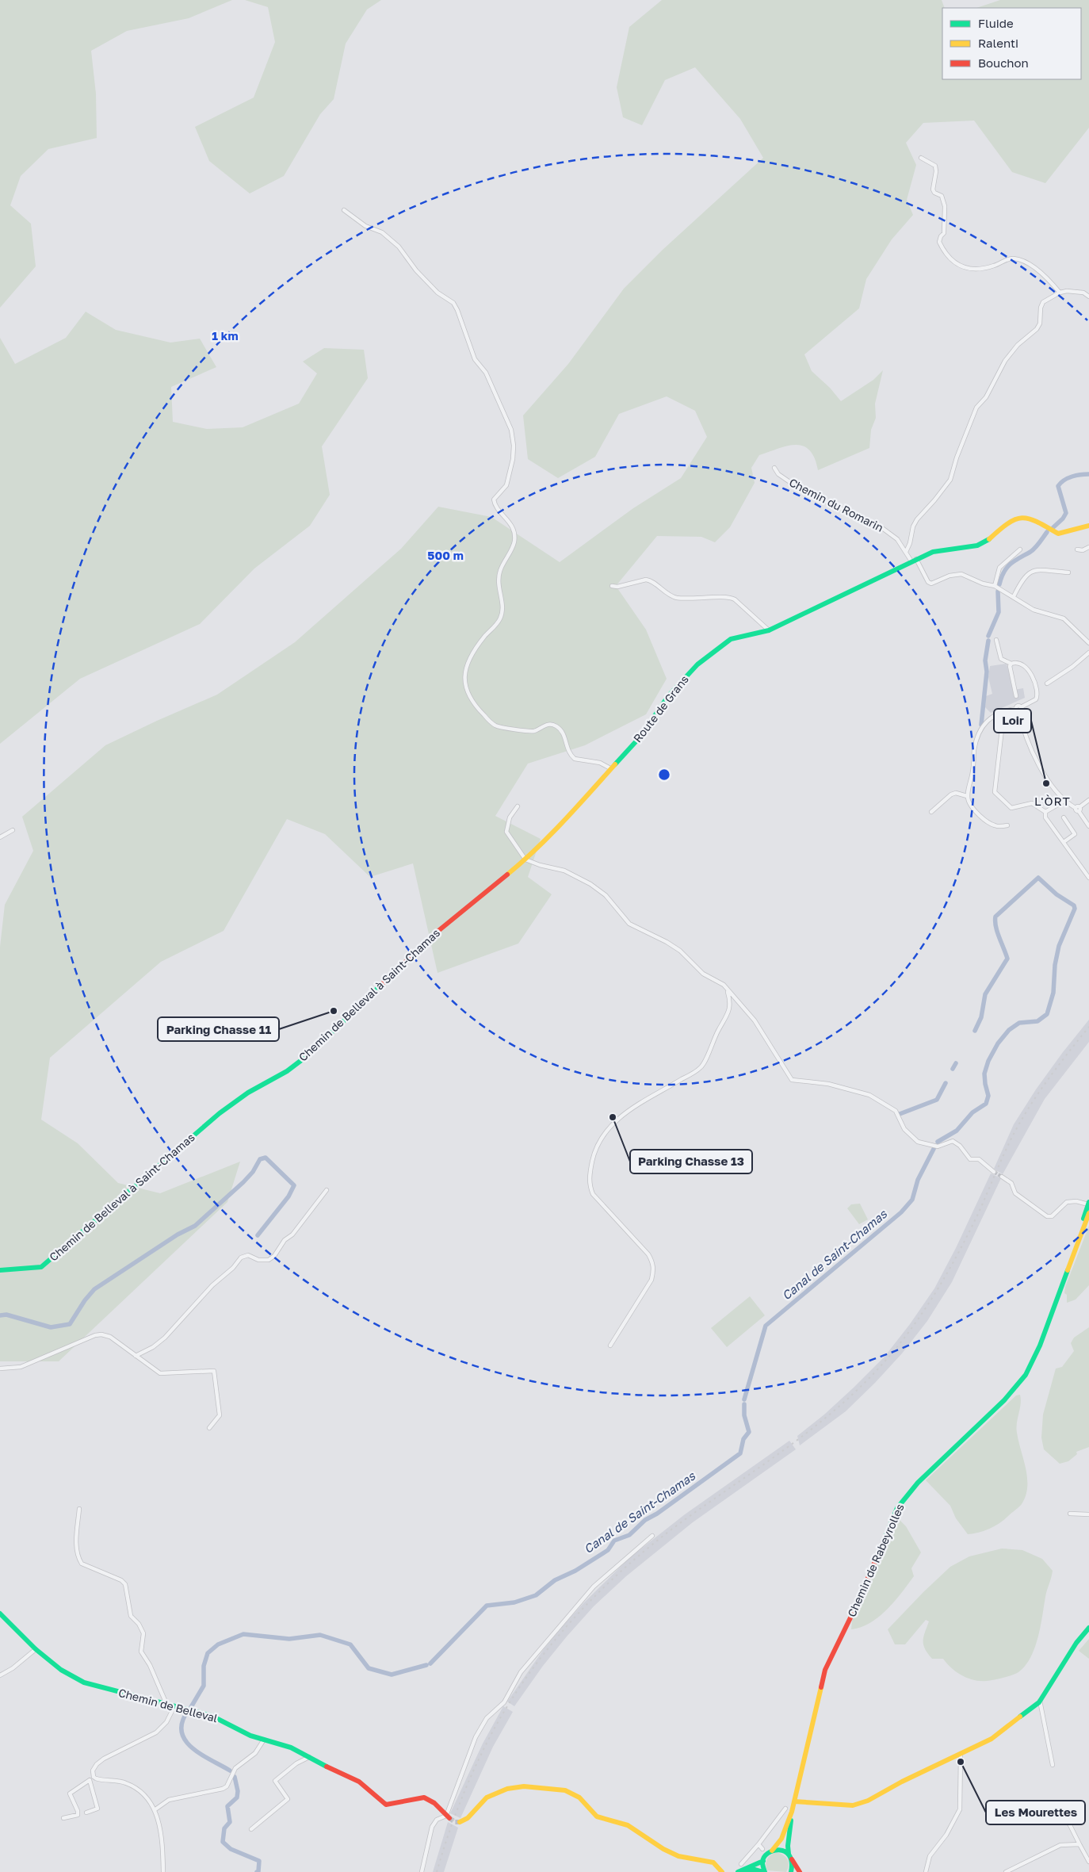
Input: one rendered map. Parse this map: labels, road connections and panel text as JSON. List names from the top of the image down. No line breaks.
{"streets":{"street":["Chemin du Romarin","Route de Grans","Chemin de Belleval à Saint-Chamas","Chemin de Rabeyrolles","Chemin de Belleval"]},"crossings":[["Chemin du Romarin","Route de Grans"],["Route de Grans","Chemin de Belleval à Saint-Chamas"]],"districts":["L'ÒRT"],"water":["Canal de Saint-Chamas"],"places":["Loir","Parking Chasse 11","Parking Chasse 13","Les Mourettes"],"legend":["Fluide","Ralenti","Bouchon"],"rings":["1 km","500 m"]}
